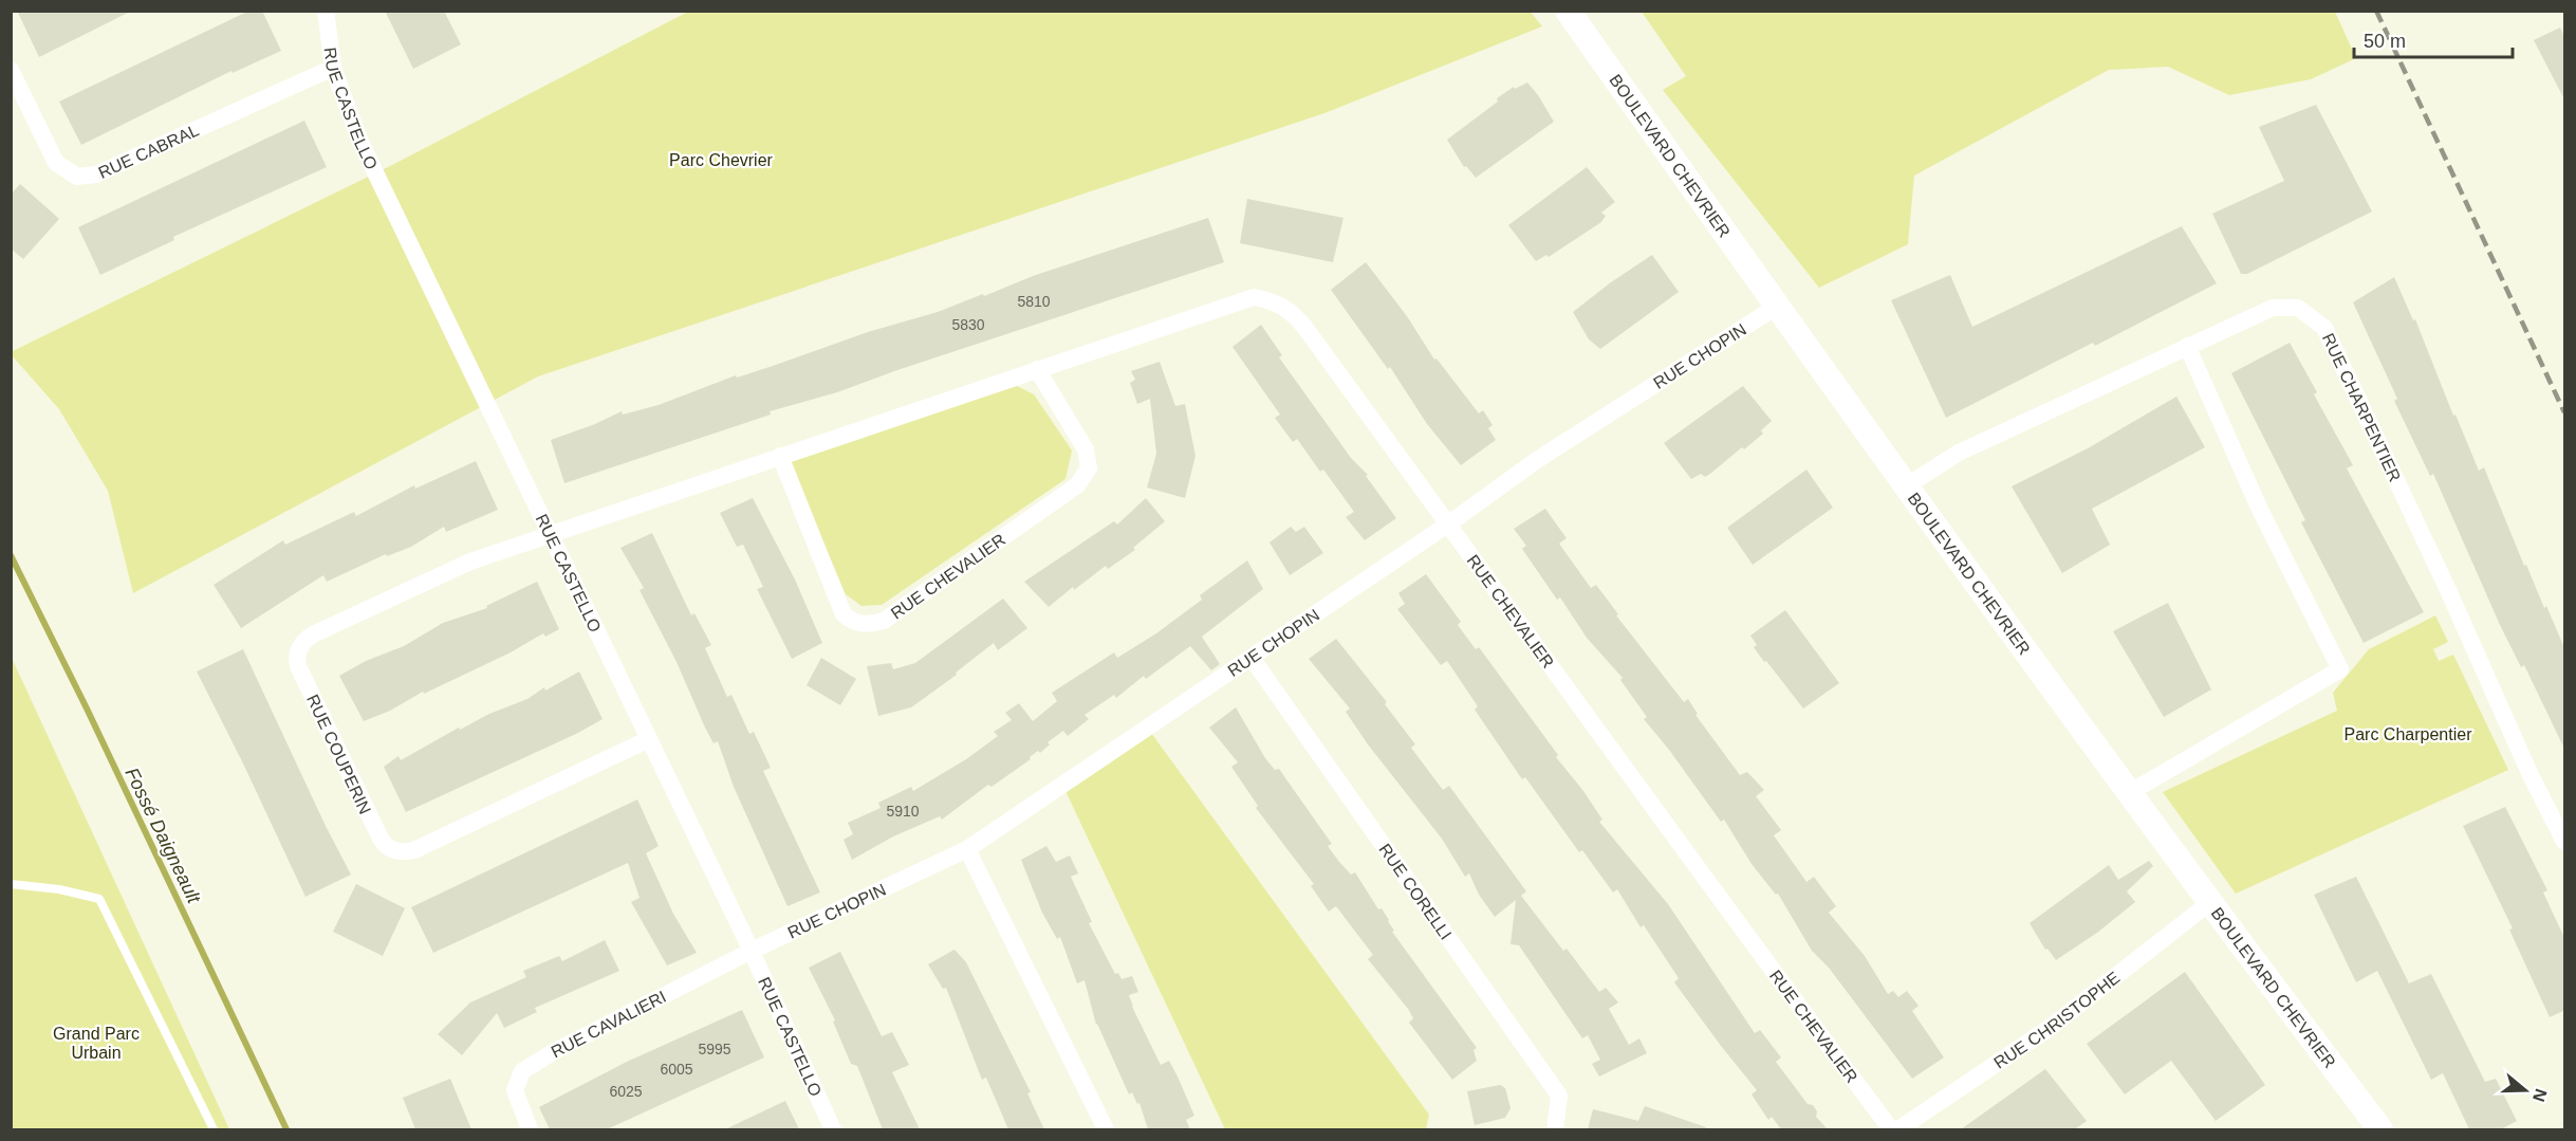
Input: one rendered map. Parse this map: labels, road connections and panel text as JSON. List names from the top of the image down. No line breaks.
{"streets":{"street":["RUE CASTELLO","RUE CABRAL","BOULEVARD CHEVRIER","RUE CHOPIN","RUE CHARPENTIER","RUE CHEVALIER","RUE COUPERIN","RUE CORELLI","RUE CHRISTOPHE","RUE CAVALIERI"]},"crossings":[["RUE CASTELLO","RUE CABRAL"],["RUE CASTELLO","RUE CHOPIN"],["RUE CASTELLO","RUE CHEVALIER"],["RUE CASTELLO","RUE COUPERIN"],["RUE CASTELLO","RUE CAVALIERI"],["BOULEVARD CHEVRIER","RUE CHOPIN"],["BOULEVARD CHEVRIER","RUE CHARPENTIER"],["BOULEVARD CHEVRIER","RUE CHRISTOPHE"],["RUE CHOPIN","RUE CHEVALIER"],["RUE CHOPIN","RUE CORELLI"],["RUE CHOPIN","RUE CAVALIERI"],["RUE CHEVALIER","RUE COUPERIN"]],"water":["Fossé Daigneault"],"parks":["Parc Chevrier","Parc Charpentier","Grand Parc Urbain"],"house_numbers":["5810","5830","5910","5995","6005","6025"],"scale_bar":"50 m","north":"right"}
